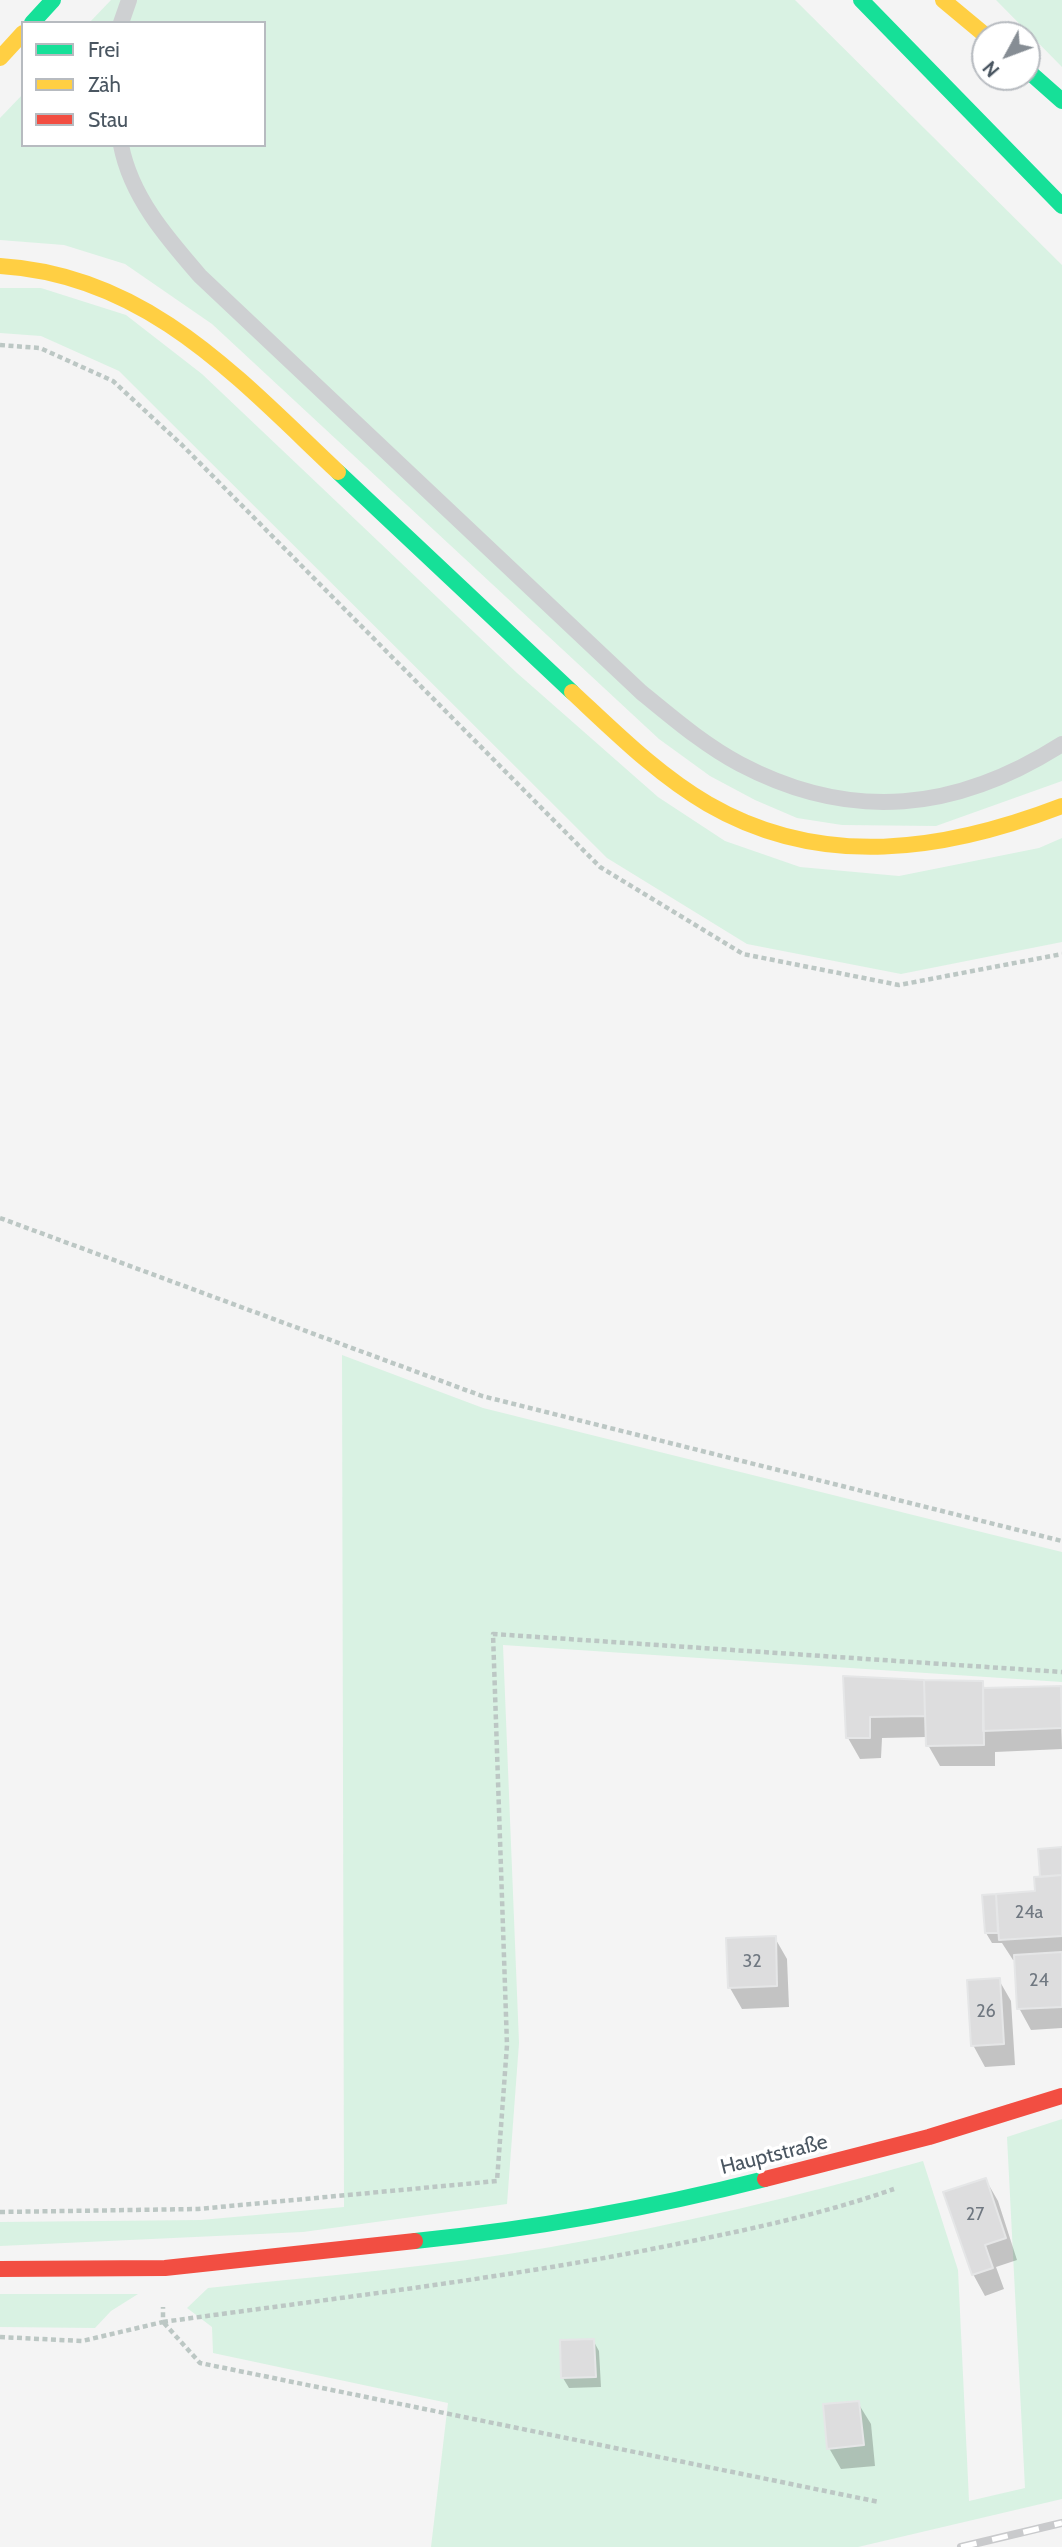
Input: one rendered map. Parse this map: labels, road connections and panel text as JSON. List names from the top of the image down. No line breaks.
{"streets":{"main road":["Hauptstraße"]},"house_numbers":["24a","32","24","26","27"],"legend":["Frei","Zäh","Stau"],"north":"bottom left"}
